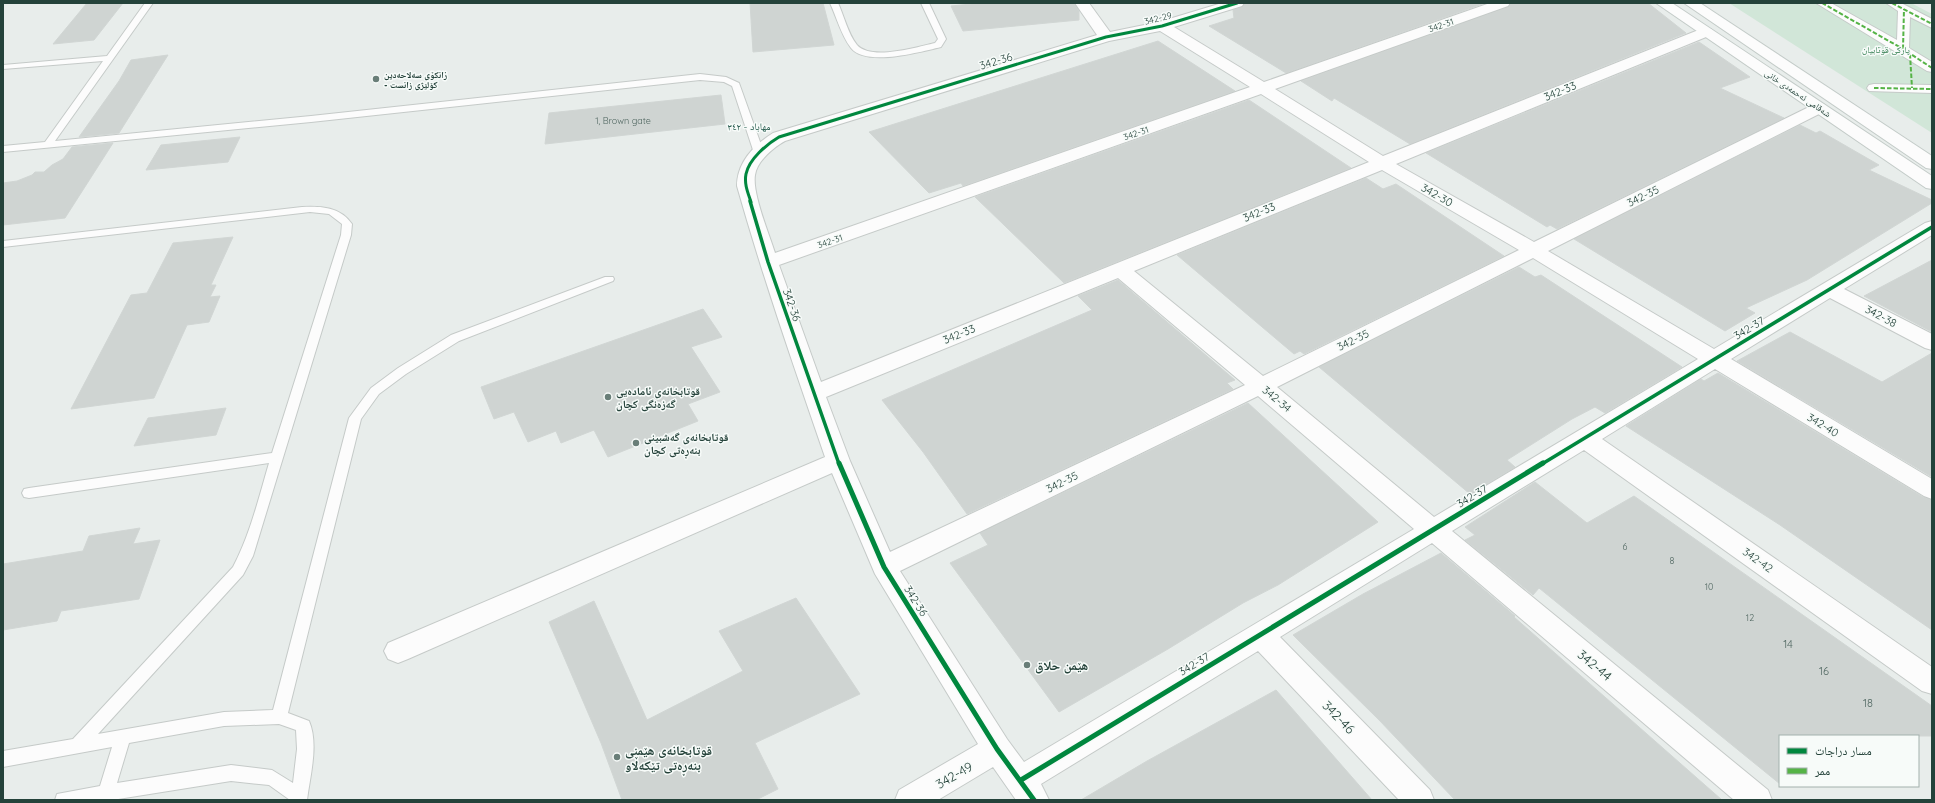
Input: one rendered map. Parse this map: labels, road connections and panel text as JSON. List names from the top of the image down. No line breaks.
{"streets":{"street":["342-29","342-31","342-36","342-33","شەقامی ئەحمەدی خانی","342-30","342-35","342-38","342-37","342-34","342-40","342-42","342-44","342-46","342-49"]},"crossings":[["342-29","342-36"],["342-29","342-30"],["342-31","342-36"],["342-31","342-30"],["342-36","342-33"],["342-36","342-35"],["342-36","342-37"],["342-36","342-49"],["342-33","شەقامی ئەحمەدی خانی"],["342-33","342-30"],["342-33","342-34"],["شەقامی ئەحمەدی خانی","342-35"],["342-30","342-35"],["342-30","342-37"],["342-30","342-40"],["342-35","342-34"],["342-38","342-37"],["342-37","342-34"],["342-37","342-40"],["342-37","342-42"],["342-37","342-44"],["342-37","342-46"],["342-34","342-44"]],"districts":["مهاباد - ٣٤٢"],"parks":["پارکی قوتابیان"],"places":["زانکۆی سەلاحەدین - کۆلێژی زانست","قوتابخانەی ئامادەیی گەزەنگی کچان","قوتابخانەی گەشبینی بنەڕەتی کچان","هێمن حلاق","قوتابخانەی هێمنی بنەڕەتی تێکەڵاو"],"house_numbers":["1, Brown gate","6","8","10","12","14","16","18"],"legend":["مسار دراجات","ممر"]}
